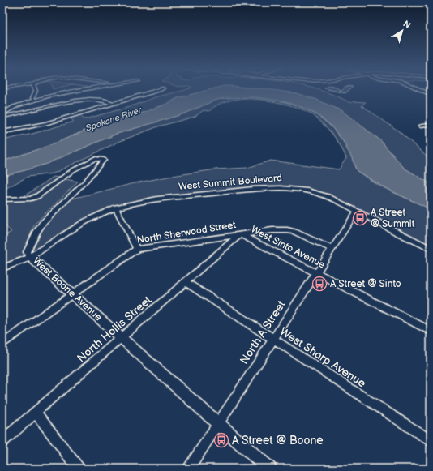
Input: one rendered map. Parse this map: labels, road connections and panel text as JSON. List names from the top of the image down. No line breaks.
{"streets":{"main road":["West Boone Avenue"],"street":["West Summit Boulevard","North Sherwood Street","West Sinto Avenue","North Hollis Street","North A Street","West Sharp Avenue"]},"crossings":[["West Summit Boulevard","West Boone Avenue"],["West Summit Boulevard","North A Street"],["North Sherwood Street","West Sinto Avenue"],["North Sherwood Street","West Boone Avenue"],["North Sherwood Street","North Hollis Street"],["North Sherwood Street","North A Street"],["West Sinto Avenue","North Hollis Street"],["West Sinto Avenue","North A Street"],["West Boone Avenue","North Hollis Street"],["West Boone Avenue","North A Street"],["North Hollis Street","West Sharp Avenue"],["North A Street","West Sharp Avenue"]],"water":["Spokane River"],"places":{"bus stop":["A Street @ Summit","A Street @ Sinto","A Street @ Boone"]},"north":"top right"}
